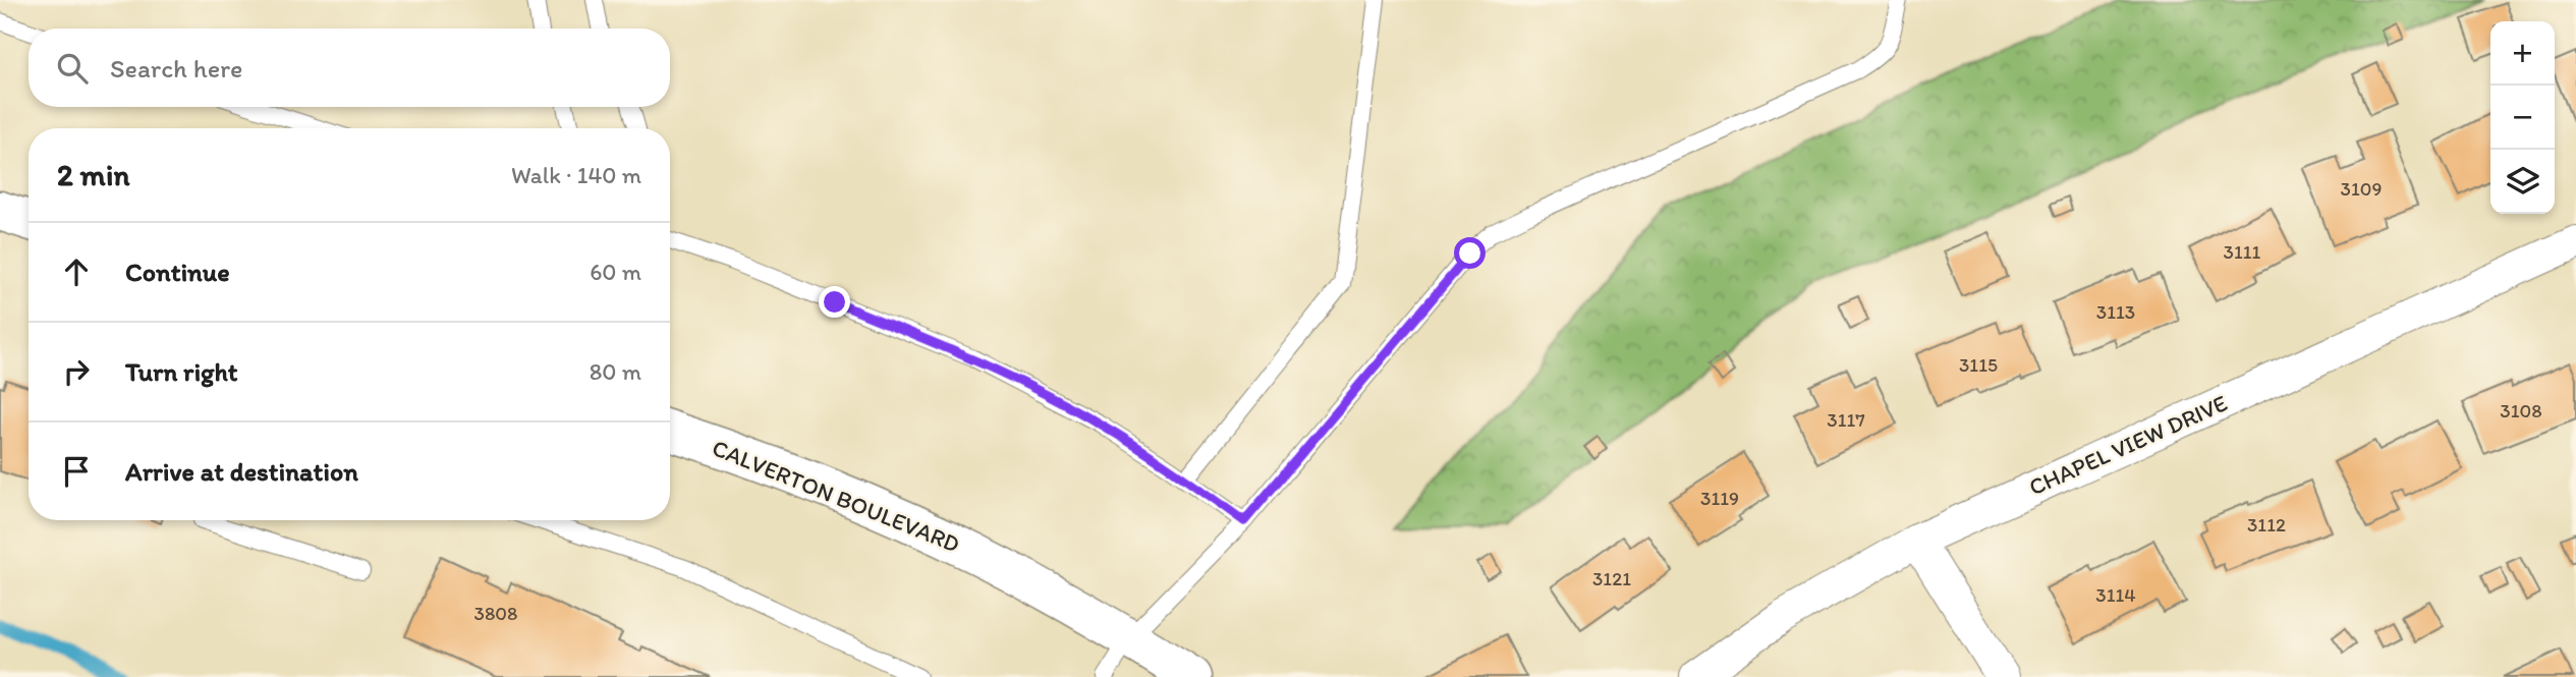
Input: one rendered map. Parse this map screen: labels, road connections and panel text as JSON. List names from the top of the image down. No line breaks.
{"streets":{"street":["CHAPEL VIEW DRIVE","CALVERTON BOULEVARD"]},"house_numbers":["3109","3111","3113","3115","3108","3117","3119","3112","3121","3114","3808"],"page":{"map_buttons":["+","−"],"search":"Search here","heading":["2 min","Walk · 140 m"],"list":[["Continue","60 m"],["Turn right","80 m"],"Arrive at destination"]}}
